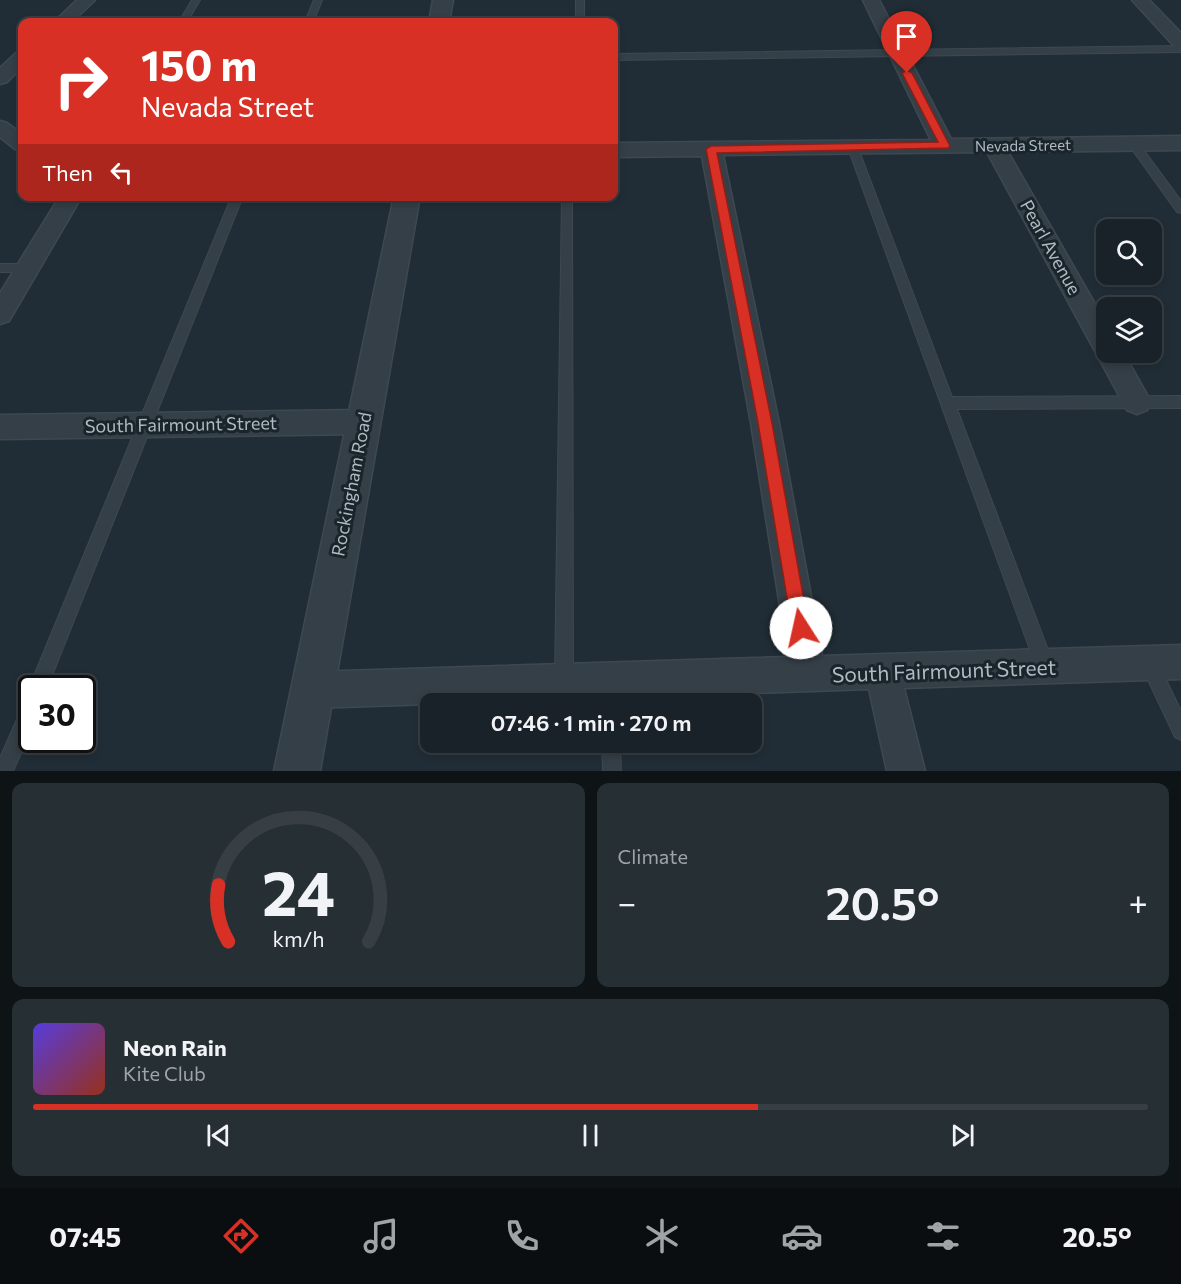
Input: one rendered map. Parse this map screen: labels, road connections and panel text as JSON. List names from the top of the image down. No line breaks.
{"streets":{"street":["Nevada Street","Pearl Avenue","South Fairmount Street","Rockingham Road"]},"crossings":[["Nevada Street","Pearl Avenue"],["South Fairmount Street","Rockingham Road"]],"page":{"turn":["150 m","Nevada Street"],"then":"Then","limit":"30","trip":"07:46 · 1 min · 270 m","tile":"Climate","heat":["−","20.5°","+"],"song":["Neon Rain","Kite Club"],"tabs":["07:45","20.5°"],"gauge":["24","km/h"]}}
